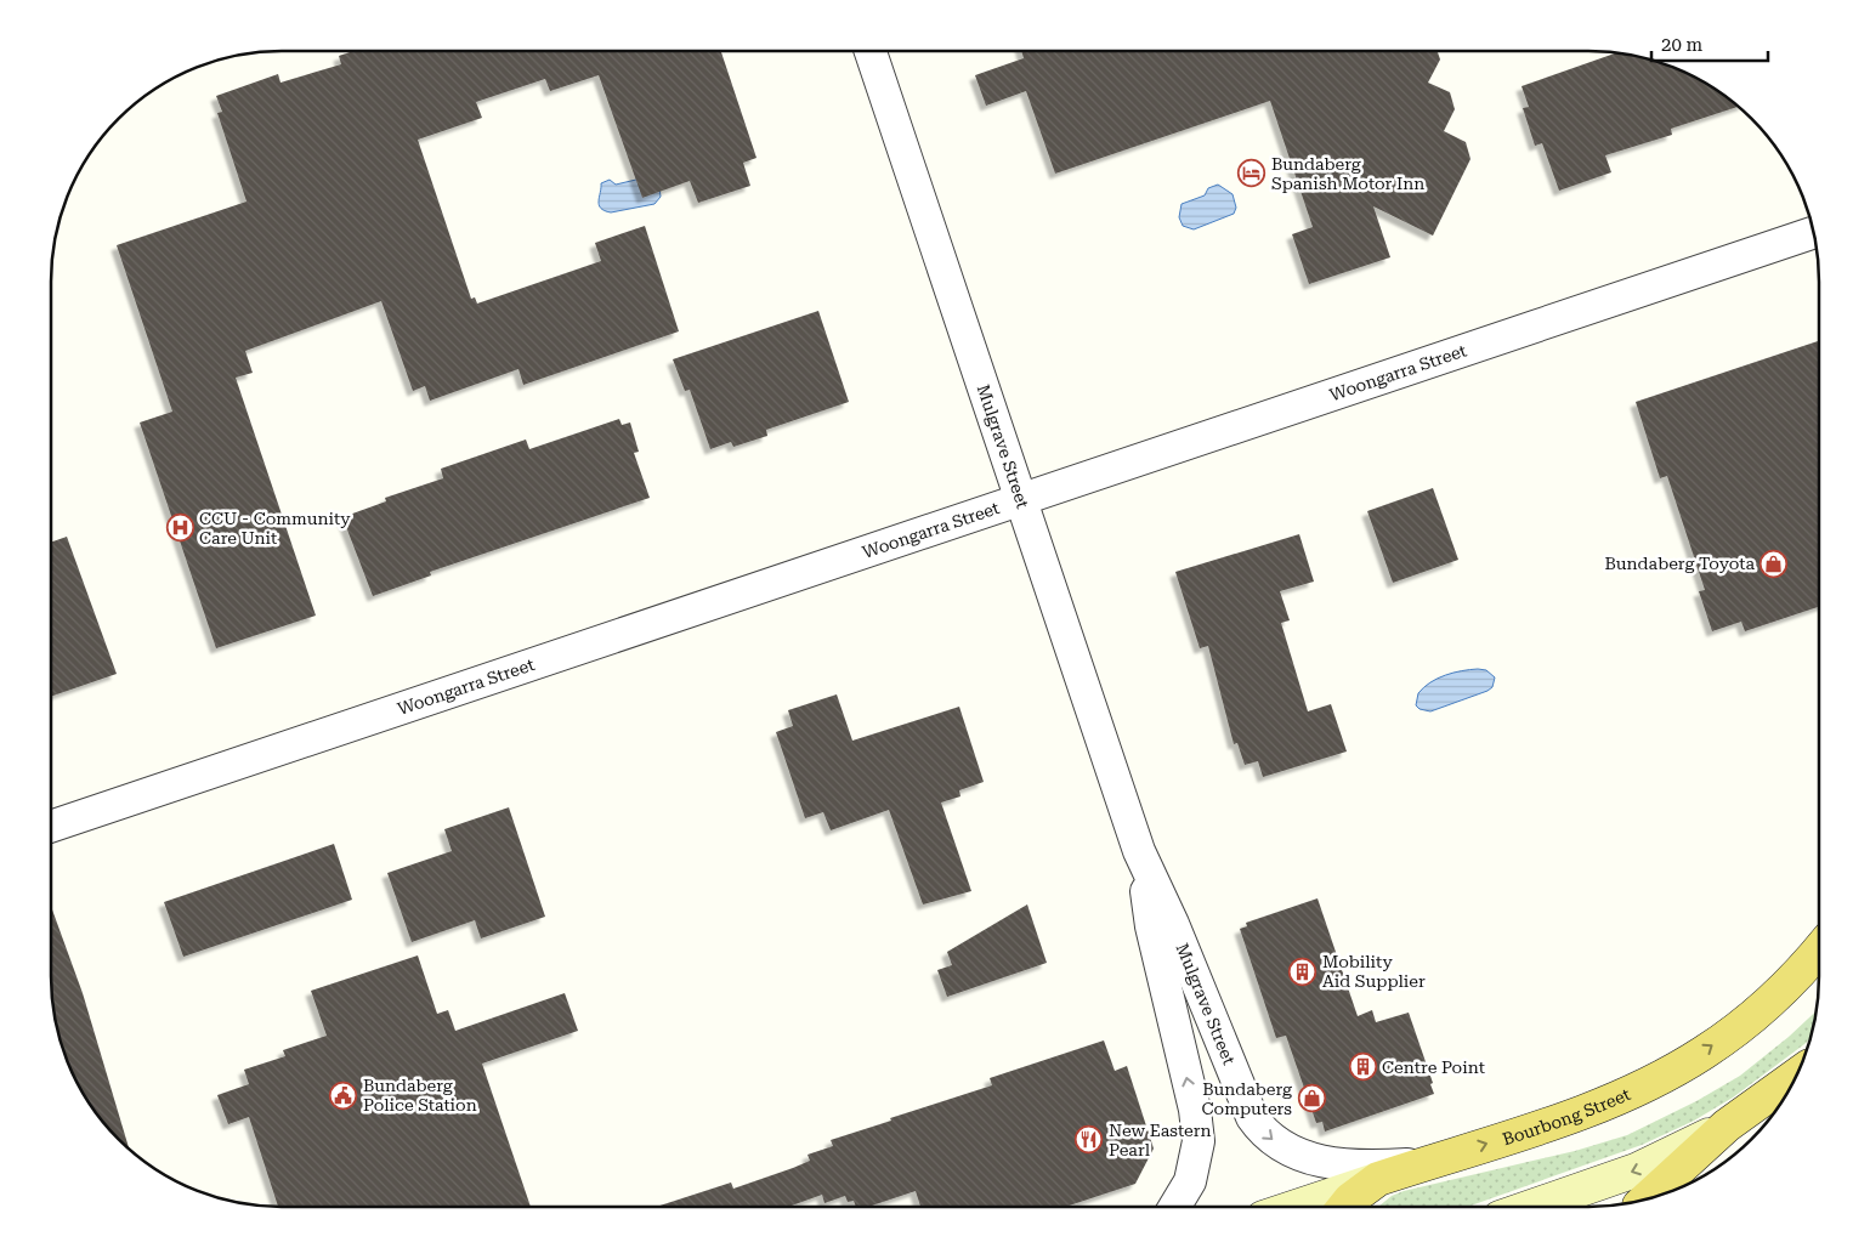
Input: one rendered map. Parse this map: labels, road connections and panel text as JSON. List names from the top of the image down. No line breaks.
{"streets":{"main road":["Bourbong Street"],"street":["Woongarra Street","Mulgrave Street"]},"crossings":[["Woongarra Street","Mulgrave Street"],["Mulgrave Street","Bourbong Street"]],"places":{"hotel":["Bundaberg Spanish Motor Inn"],"hospital":["CCU - Community Care Unit"],"shop":["Bundaberg Toyota","Bundaberg Computers"],"building":["Mobility Aid Supplier","Centre Point"],"public building":["Bundaberg Police Station"],"restaurant":["New Eastern Pearl"]},"scale_bar":"20 m"}
